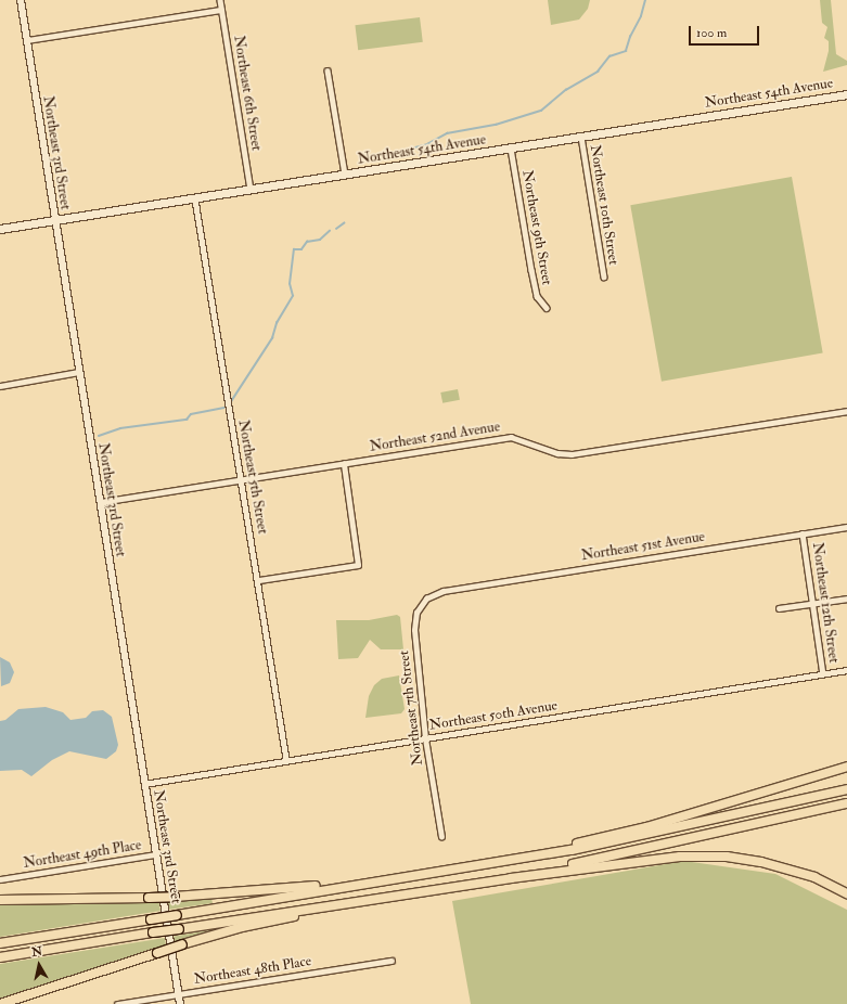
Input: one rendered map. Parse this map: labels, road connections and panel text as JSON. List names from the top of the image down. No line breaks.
{"streets":{"main road":["Northeast 54th Avenue"],"street":["Northeast 6th Street","Northeast 3rd Street","Northeast 10th Street","Northeast 9th Street","Northeast 52nd Avenue","Northeast 5th Street","Northeast 51st Avenue","Northeast 12th Street","Northeast 7th Street","Northeast 50th Avenue","Northeast 49th Place","Northeast 48th Place"]},"crossings":[["Northeast 6th Street","Northeast 54th Avenue"],["Northeast 54th Avenue","Northeast 3rd Street"],["Northeast 54th Avenue","Northeast 10th Street"],["Northeast 54th Avenue","Northeast 9th Street"],["Northeast 54th Avenue","Northeast 5th Street"],["Northeast 3rd Street","Northeast 52nd Avenue"],["Northeast 3rd Street","Northeast 50th Avenue"],["Northeast 3rd Street","Northeast 49th Place"],["Northeast 3rd Street","Northeast 48th Place"],["Northeast 52nd Avenue","Northeast 5th Street"],["Northeast 5th Street","Northeast 50th Avenue"],["Northeast 51st Avenue","Northeast 12th Street"],["Northeast 51st Avenue","Northeast 7th Street"],["Northeast 12th Street","Northeast 50th Avenue"],["Northeast 7th Street","Northeast 50th Avenue"]],"scale_bar":"100 m","north":"top"}
